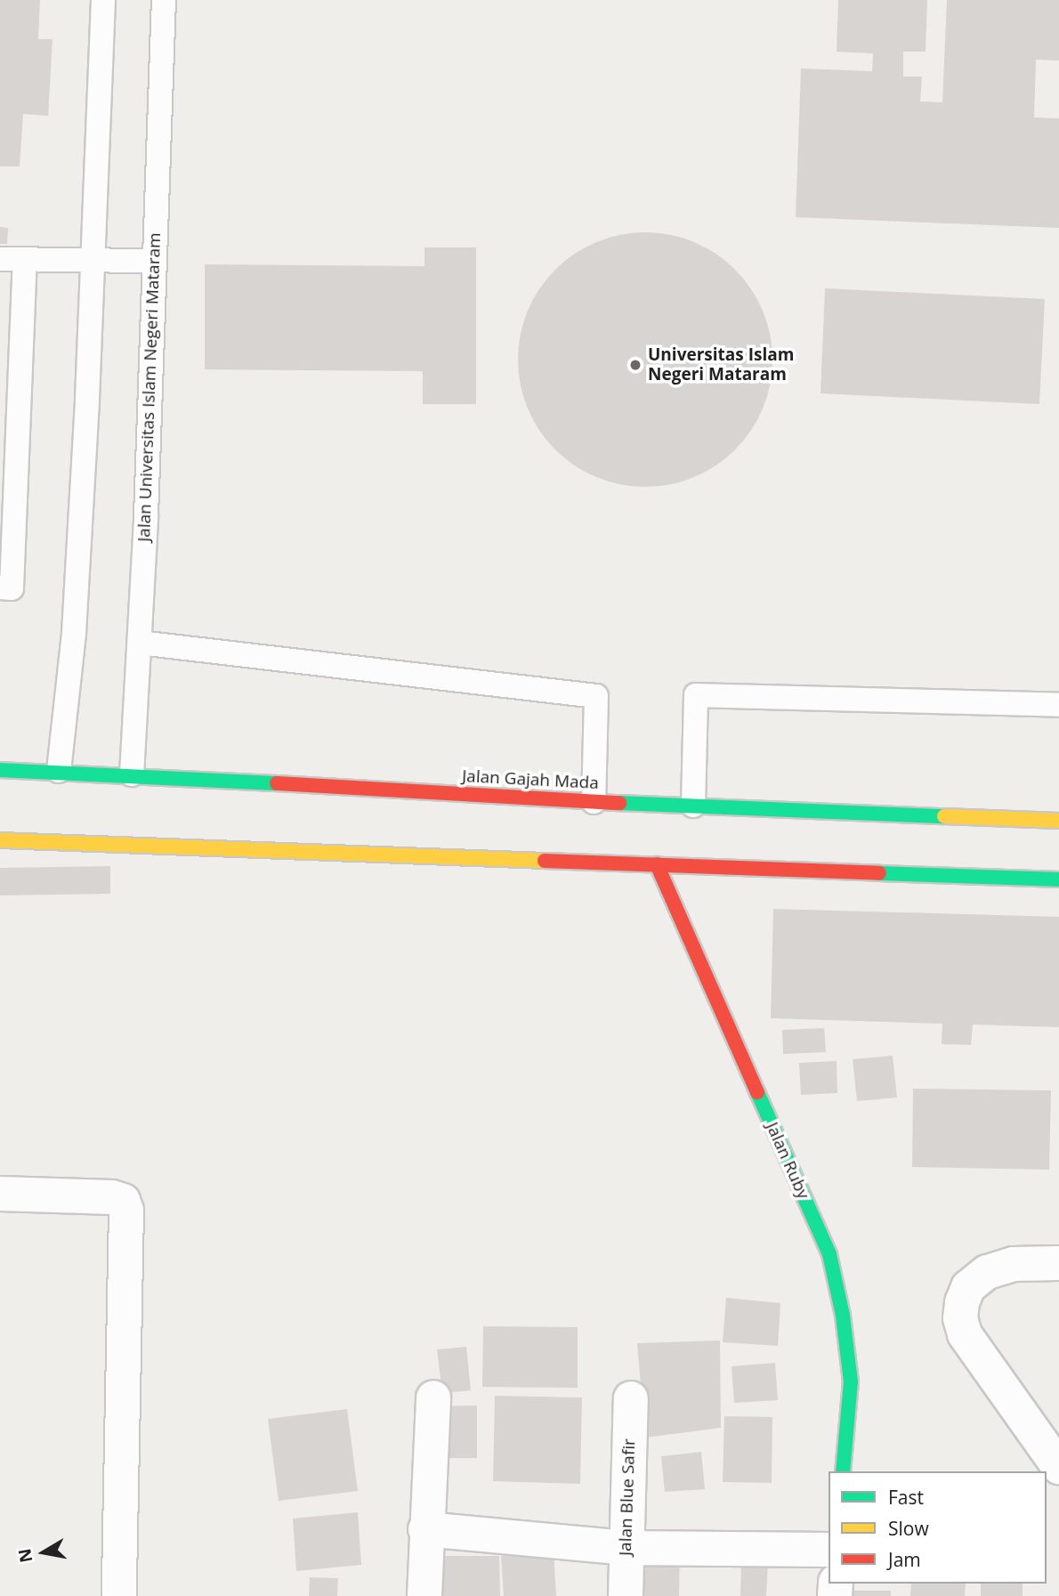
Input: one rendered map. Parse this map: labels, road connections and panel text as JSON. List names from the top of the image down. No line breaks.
{"streets":{"main road":["Jalan Gajah Mada","Jalan Ruby"],"street":["Jalan Blue Safir"],"lane":["Jalan Universitas Islam Negeri Mataram"]},"crossings":[["Jalan Universitas Islam Negeri Mataram","Jalan Gajah Mada"]],"places":["Universitas Islam Negeri Mataram"],"legend":["Fast","Slow","Jam"],"north":"left"}
